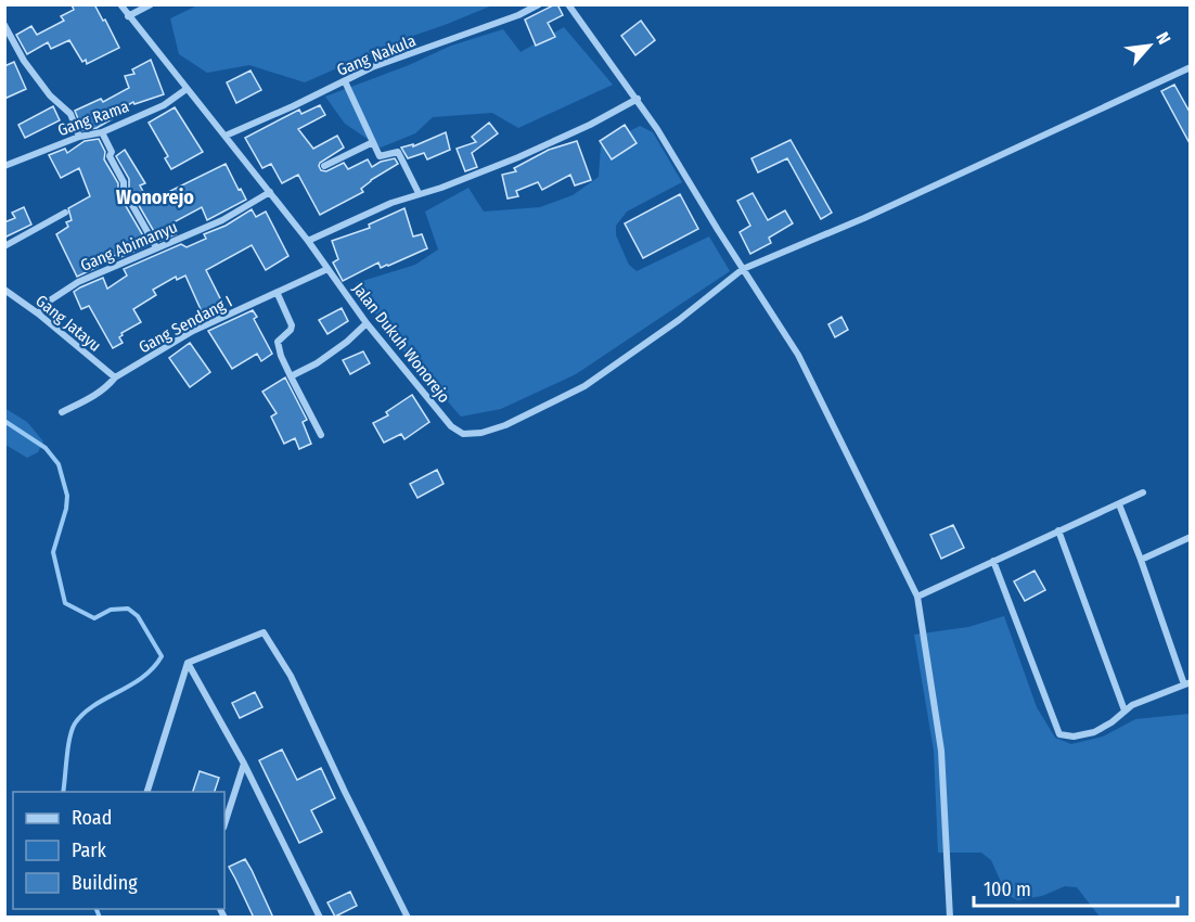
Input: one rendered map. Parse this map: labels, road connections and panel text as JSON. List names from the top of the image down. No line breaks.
{"streets":{"street":["Gang Nakula","Gang Rama","Gang Abimanyu","Gang Jatayu","Gang Sendang I","Jalan Dukuh Wonorejo"]},"crossings":[["Gang Nakula","Jalan Dukuh Wonorejo"],["Gang Rama","Jalan Dukuh Wonorejo"],["Gang Abimanyu","Gang Jatayu"],["Gang Abimanyu","Jalan Dukuh Wonorejo"],["Gang Jatayu","Gang Sendang I"],["Gang Sendang I","Jalan Dukuh Wonorejo"]],"districts":["Wonorejo"],"legend":["Road","Park","Building"],"scale_bar":"100 m","north":"top right"}
